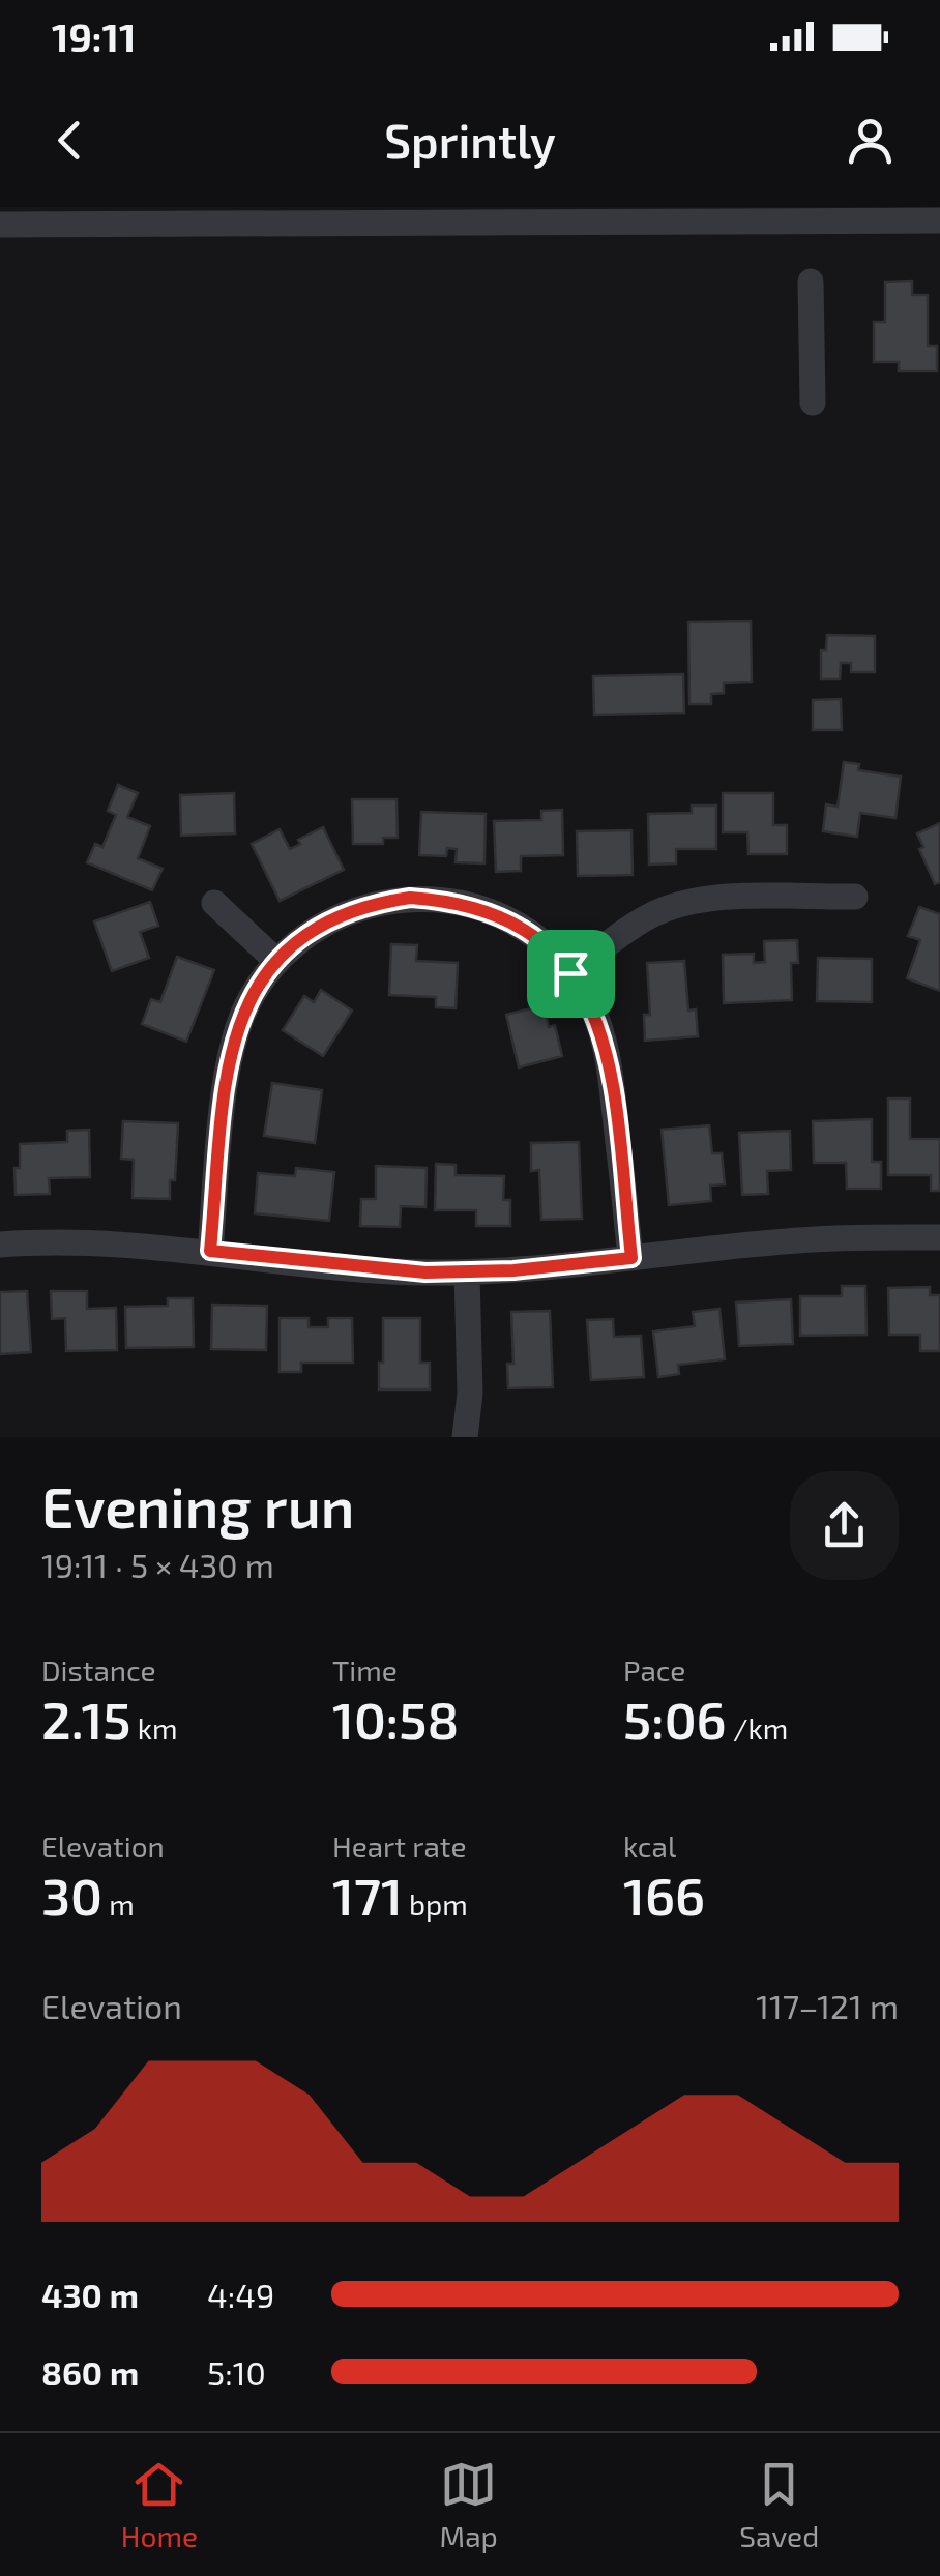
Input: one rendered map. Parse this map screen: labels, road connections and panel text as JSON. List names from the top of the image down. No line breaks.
{"page":{"status":"19:11","header":"Sprintly","heading":["Evening run","19:11 · 5 × 430 m"],"stats":[["Distance","2.15 km"],["Time","10:58"],["Pace","5:06 /km"],["Elevation","30 m"],["Heart rate","171 bpm"],["kcal","166"]],"chart":["Elevation","117–121 m"],"list":[{"name":"430 m","note":"4:49"},{"name":"860 m","note":"5:10"}],"tabs":["Home","Map","Saved"]}}
